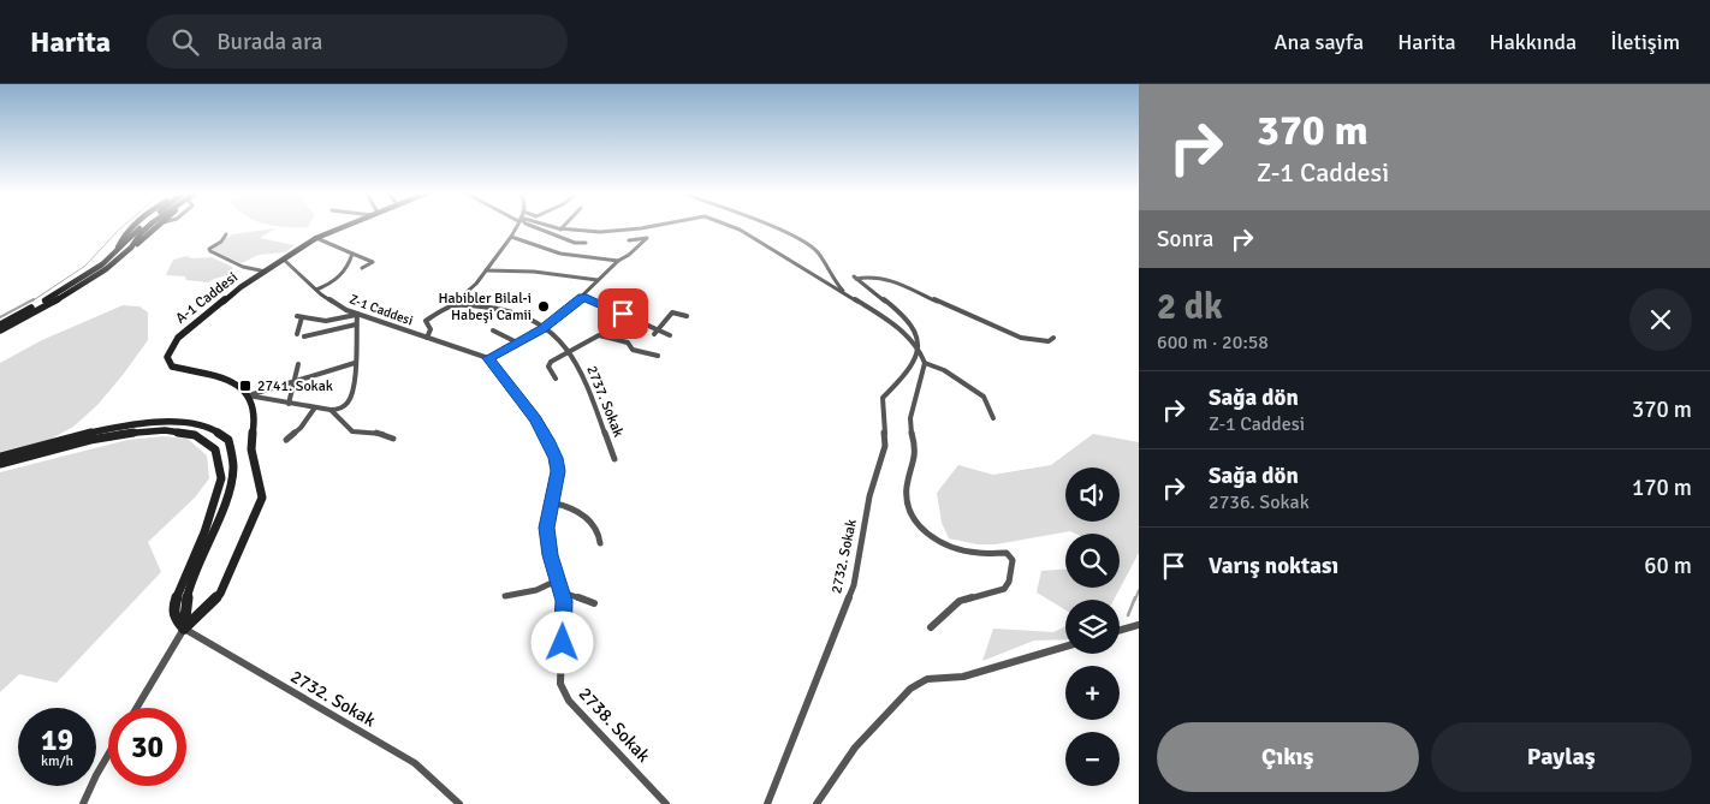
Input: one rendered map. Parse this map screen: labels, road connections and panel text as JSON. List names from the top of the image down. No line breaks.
{"streets":{"main road":["A-1 Caddesi"],"street":["Z-1 Caddesi","2737. Sokak","2732. Sokak","2738. Sokak"]},"crossings":[["A-1 Caddesi","Z-1 Caddesi"],["Z-1 Caddesi","2738. Sokak"]],"places":{"other":["Habibler Bilal-i Habeşi Camii"],"transit":["2741. Sokak"]},"page":{"header":"Harita","search":"Burada ara","nav":["Ana sayfa","Harita","Hakkında","İletişim"],"turn":["370 m","Z-1 Caddesi"],"then":"Sonra","heading":["2 dk","600 m · 20:58"],"list":[{"name":"Sağa dön","note":"Z-1 Caddesi","value":"370 m"},{"name":"Sağa dön","note":"2736. Sokak","value":"170 m"},{"name":"Varış noktası","value":"60 m"}],"map_buttons":["+","−"],"speed":"19 km/h","limit":"30","buttons":["Çıkış","Paylaş"]}}
